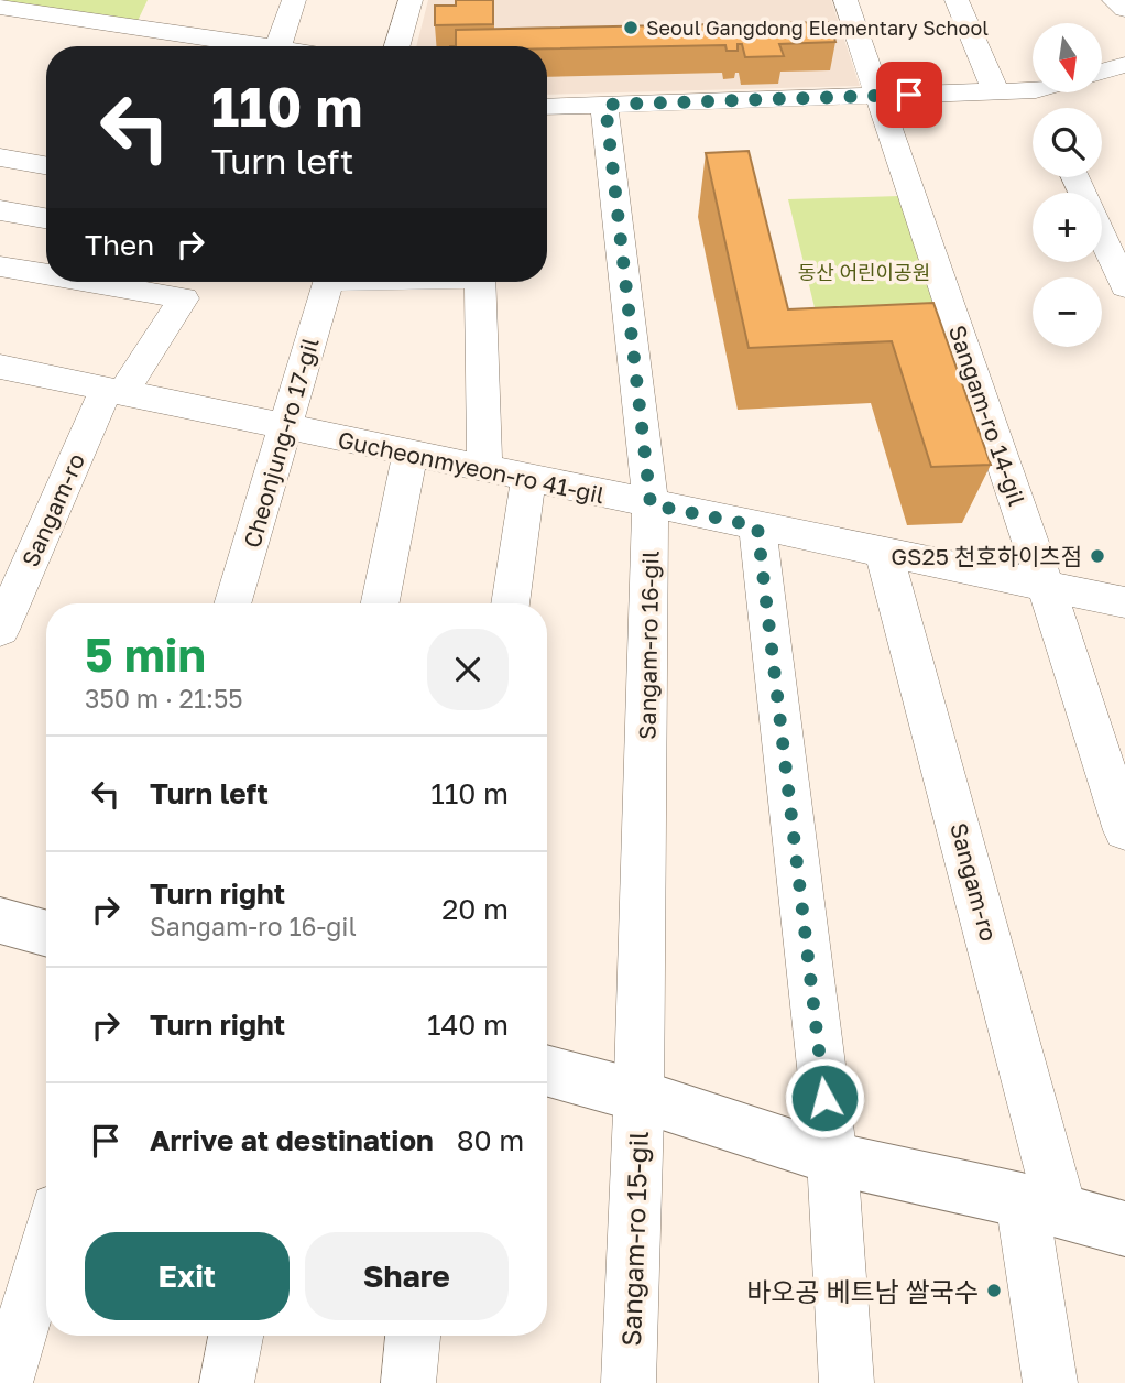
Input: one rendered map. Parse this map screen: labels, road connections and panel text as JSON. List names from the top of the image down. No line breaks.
{"streets":{"street":["Sangam-ro 14-gil","Cheonjung-ro 17-gil","Gucheonmyeon-ro 41-gil","Sangam-ro","Sangam-ro 16-gil","Sangam-ro 15-gil"]},"crossings":[["Sangam-ro 14-gil","Gucheonmyeon-ro 41-gil"],["Cheonjung-ro 17-gil","Gucheonmyeon-ro 41-gil"],["Gucheonmyeon-ro 41-gil","Sangam-ro"],["Gucheonmyeon-ro 41-gil","Sangam-ro 16-gil"],["Sangam-ro 16-gil","Sangam-ro 15-gil"]],"parks":["동산 어린이공원"],"places":["Seoul Gangdong Elementary School","GS25 천호하이츠점","바오공 베트남 쌀국수"],"north":"bottom","page":{"map_buttons":["+","−"],"turn":["110 m","Turn left"],"then":"Then","heading":["5 min","350 m · 21:55"],"list":[{"name":"Turn left","value":"110 m"},{"name":"Turn right","note":"Sangam-ro 16-gil","value":"20 m"},{"name":"Turn right","value":"140 m"},{"name":"Arrive at destination","value":"80 m"}],"buttons":["Exit","Share"]}}
